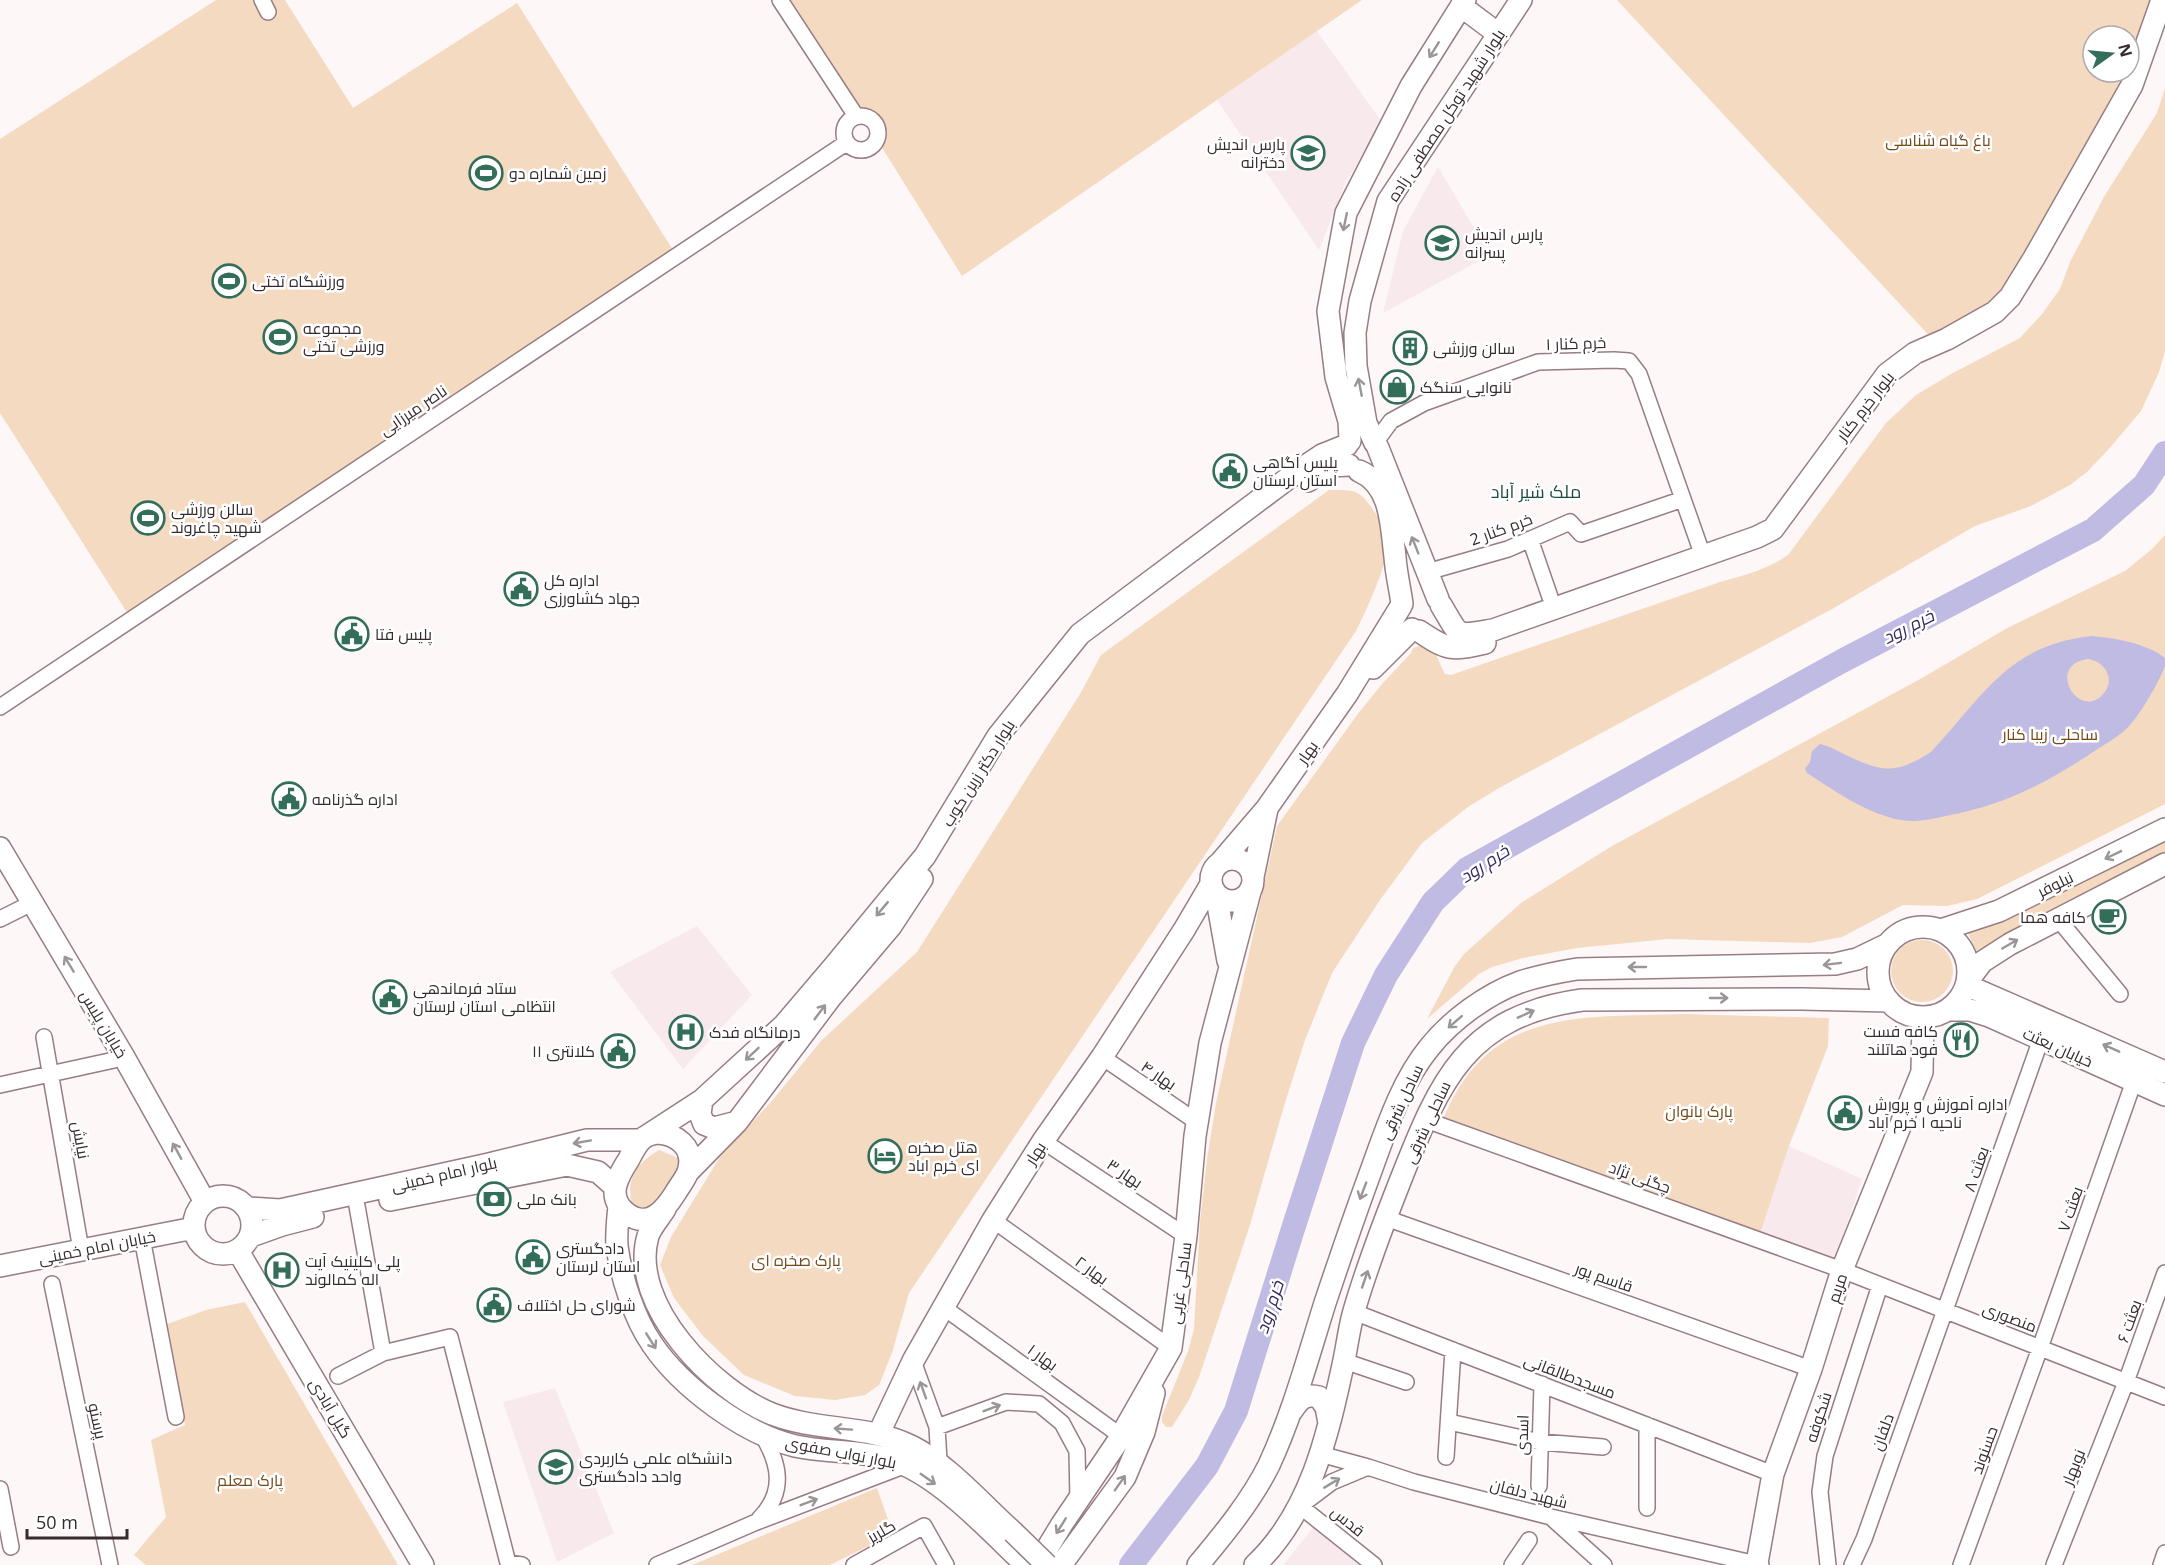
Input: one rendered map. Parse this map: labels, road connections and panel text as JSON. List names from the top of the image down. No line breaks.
{"streets":{"main road":["بلوار شهید توکل مصطفی زاده","بلوار خرم کنار","بهار","بلوار دکتر زرین کوب","نیلوفر","خیابان پلیس","خیابان بعثت","ساحل شرقی","ساحلی شرقی","بلوار امام خمینی","خیابان امام خمینی","ساحلی غربی","مریم","گیل آبادی","بلوار نواب صفوی"],"street":["خرم کنار ۱","ناصر میرزایی","خرم کنار 2","بهار ۴","نیایش","بعثت ۸","بهار ۳","چگنی نژاد","بعثت ۷","بهار ۲","قاسم پور","منصوری","بعثت ۶","بهار ۱","مسجدطالقانی","شکوفه","پرستو","دلفان","اسدی","حسنوند","نوبهار","شهید دلفان","قدس","گلریز"]},"crossings":[["بلوار شهید توکل مصطفی زاده","خرم کنار ۱"],["بلوار شهید توکل مصطفی زاده","بلوار خرم کنار"],["بلوار شهید توکل مصطفی زاده","خرم کنار 2"],["بلوار شهید توکل مصطفی زاده","بلوار دکتر زرین کوب"],["خرم کنار ۱","بلوار خرم کنار"],["خرم کنار ۱","خرم کنار 2"],["خرم کنار ۱","بلوار دکتر زرین کوب"],["بهار","بهار ۴"],["بهار","بهار ۳"],["بهار","بهار ۲"],["بهار","ساحلی غربی"],["بهار","بهار ۱"],["بهار","بلوار نواب صفوی"],["بلوار دکتر زرین کوب","بلوار امام خمینی"],["بلوار دکتر زرین کوب","بلوار نواب صفوی"],["نیلوفر","خیابان بعثت"],["نیلوفر","ساحل شرقی"],["نیلوفر","ساحلی شرقی"],["نیلوفر","مریم"],["خیابان پلیس","بلوار امام خمینی"],["خیابان پلیس","خیابان امام خمینی"],["خیابان پلیس","گیل آبادی"],["خیابان بعثت","ساحل شرقی"],["خیابان بعثت","ساحلی شرقی"],["خیابان بعثت","بعثت ۸"],["خیابان بعثت","بعثت ۷"],["خیابان بعثت","مریم"],["بهار ۴","ساحلی غربی"],["ساحل شرقی","ساحلی شرقی"],["ساحل شرقی","مریم"],["ساحلی شرقی","چگنی نژاد"],["ساحلی شرقی","قاسم پور"],["ساحلی شرقی","مریم"],["ساحلی شرقی","مسجدطالقانی"],["ساحلی شرقی","شهید دلفان"],["ساحلی شرقی","قدس"],["نیایش","خیابان امام خمینی"],["بعثت ۸","منصوری"],["بعثت ۸","دلفان"],["بهار ۳","ساحلی غربی"],["بلوار امام خمینی","خیابان امام خمینی"],["بلوار امام خمینی","گیل آبادی"],["بلوار امام خمینی","بلوار نواب صفوی"],["چگنی نژاد","مریم"],["چگنی نژاد","منصوری"],["بعثت ۷","منصوری"],["بعثت ۷","حسنوند"],["خیابان امام خمینی","گیل آبادی"],["بهار ۲","ساحلی غربی"],["قاسم پور","مریم"],["ساحلی غربی","بهار ۱"],["مریم","منصوری"],["مریم","مسجدطالقانی"],["مریم","شهید دلفان"],["منصوری","بعثت ۶"],["منصوری","شکوفه"],["منصوری","دلفان"],["منصوری","حسنوند"],["منصوری","نوبهار"],["بعثت ۶","نوبهار"],["مسجدطالقانی","اسدی"]],"one_way":["خیابان پلیس","ساحل شرقی","ساحلی شرقی"],"districts":["ملک شیر آباد"],"water":["خرم رود"],"parks":["باغ گیاه شناسی","ساحلی زیبا کنار","پارک بانوان","پارک صخره ای","پارک معلم"],"places":{"school or university":["پارس اندیش دخترانه","پارس اندیش پسرانه","دانشگاه علمی کاربردی واحد دادگستری"],"sports":["زمین شماره دو","ورزشگاه تختی","مجموعه ورزشی تختی","سالن ورزشی شهید چاغروند"],"building":["سالن ورزشی"],"shop":["نانوایی سنگک"],"public building":["پلیس آگاهی استان لرستان","اداره کل جهاد کشاورزی","پلیس فتا","اداره گذرنامه","ستاد فرماندهی انتظامی استان لرستان","کلانتری ۱۱","اداره آموزش و پرورش ناحیه ۱ خرم آباد","دادگستری استان لرستان","شورای حل اختلاف"],"cafe":["کافه هما"],"hospital":["درمانگاه فدک","پلی کلینیک آیت اله کمالوند"],"restaurant":["کافه فست فود هاتلند"],"hotel":["هتل صخره ای خرم اباد"],"bank":["بانک ملی"]},"scale_bar":"50 m","north":"right"}
